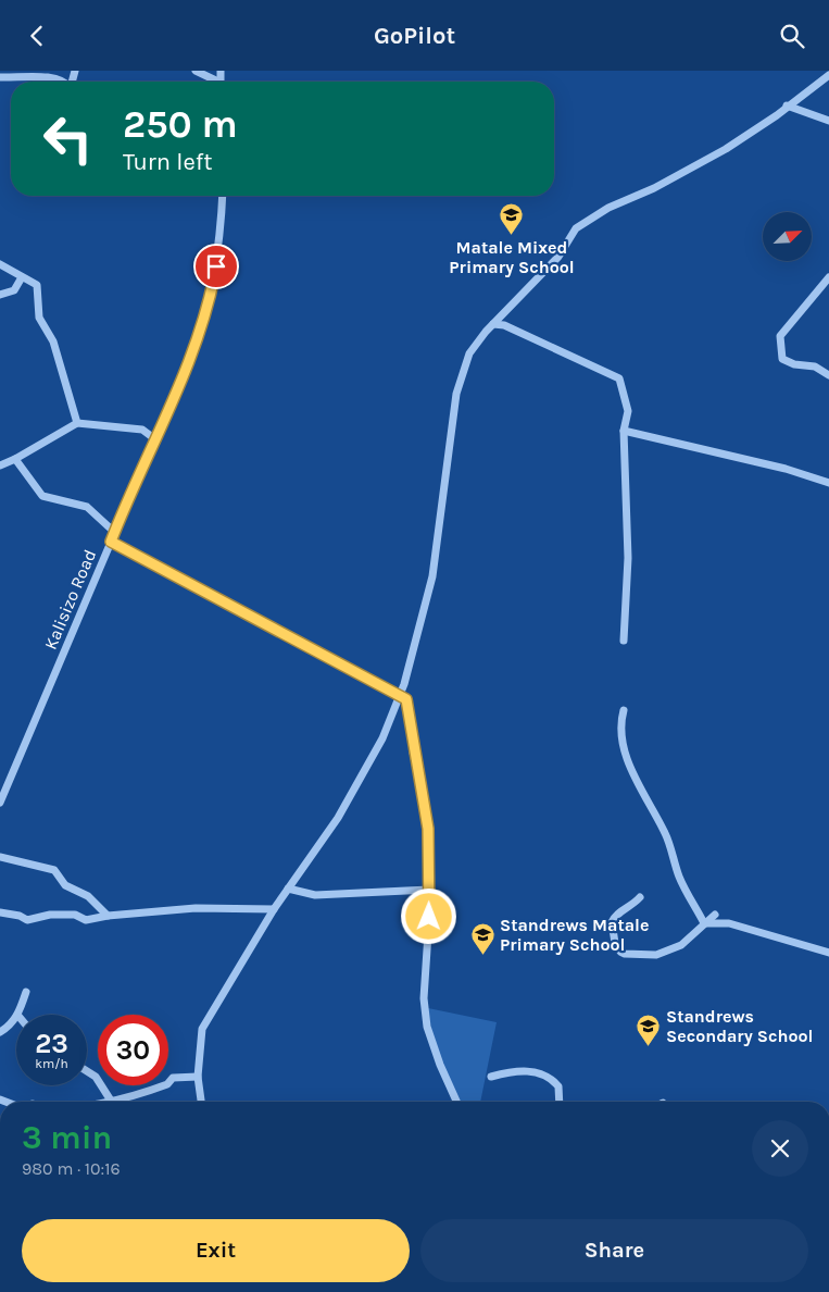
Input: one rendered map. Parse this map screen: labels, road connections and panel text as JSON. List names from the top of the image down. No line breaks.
{"streets":{"street":["Kalisizo Road"]},"places":{"school or university":["Matale Mixed Primary School","Standrews Matale Primary School","Standrews Secondary School"]},"north":"top right","page":{"header":"GoPilot","turn":["250 m","Turn left"],"speed":"23 km/h","limit":"30","heading":["3 min","980 m · 10:16"],"buttons":["Exit","Share"]}}
